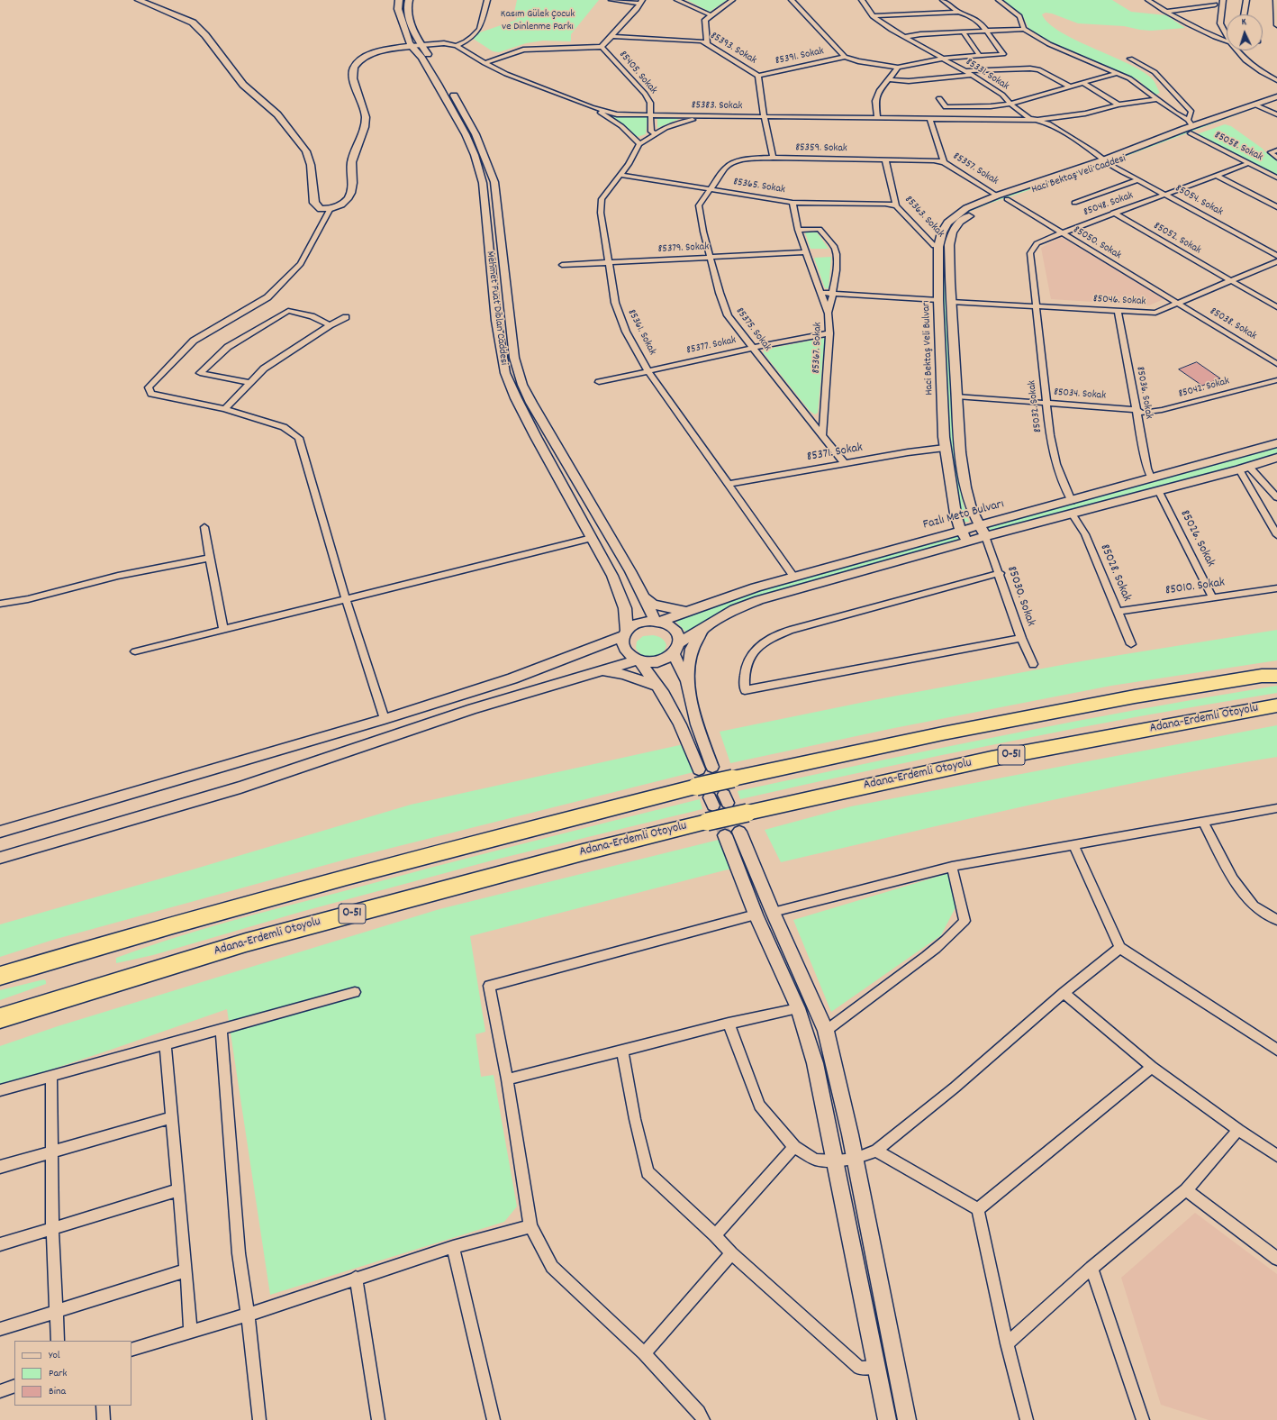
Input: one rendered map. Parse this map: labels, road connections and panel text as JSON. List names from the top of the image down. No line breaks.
{"streets":{"highway":["Adana-Erdemli Otoyolu","O-51"],"main road":["Haci Bektaş Veli Caddesi","Mehmet Fuat Diblan Caddesi","Haci Bektaş Veli Bulvarı","Fazlı Meto Bulvarı"],"street":["85393. Sokak","85391. Sokak","85405. Sokak","85331. Sokak","85383. Sokak","85058. Sokak","85359. Sokak","85357. Sokak","85365. Sokak","85054. Sokak","85048. Sokak","85363. Sokak","85052. Sokak","85050. Sokak","85379. Sokak","85046. Sokak","85038. Sokak","85375. Sokak","85361. Sokak","85377. Sokak","85367. Sokak","85042. Sokak","85036. Sokak","85034. Sokak","85032. Sokak","85371. Sokak","85026. Sokak","85028. Sokak","85010. Sokak","85030. Sokak"]},"crossings":[["85393. Sokak","85391. Sokak"],["85393. Sokak","85383. Sokak"],["85393. Sokak","85359. Sokak"],["85405. Sokak","85383. Sokak"],["85405. Sokak","85361. Sokak"],["85331. Sokak","85383. Sokak"],["85331. Sokak","Haci Bektaş Veli Caddesi"],["85331. Sokak","85054. Sokak"],["85383. Sokak","85058. Sokak"],["85383. Sokak","85357. Sokak"],["85383. Sokak","Mehmet Fuat Diblan Caddesi"],["85383. Sokak","85361. Sokak"],["85058. Sokak","Haci Bektaş Veli Caddesi"],["85058. Sokak","85048. Sokak"],["85359. Sokak","85357. Sokak"],["85359. Sokak","85365. Sokak"],["85359. Sokak","85363. Sokak"],["85359. Sokak","85375. Sokak"],["85357. Sokak","Haci Bektaş Veli Caddesi"],["85357. Sokak","Haci Bektaş Veli Bulvarı"],["Haci Bektaş Veli Caddesi","85054. Sokak"],["Haci Bektaş Veli Caddesi","85050. Sokak"],["Haci Bektaş Veli Caddesi","85046. Sokak"],["Haci Bektaş Veli Caddesi","Haci Bektaş Veli Bulvarı"],["85365. Sokak","85363. Sokak"],["85365. Sokak","85375. Sokak"],["85365. Sokak","85361. Sokak"],["85365. Sokak","85367. Sokak"],["85054. Sokak","85048. Sokak"],["85048. Sokak","85052. Sokak"],["85048. Sokak","85050. Sokak"],["85048. Sokak","85046. Sokak"],["85048. Sokak","85032. Sokak"],["85363. Sokak","Haci Bektaş Veli Bulvarı"],["85052. Sokak","85046. Sokak"],["85050. Sokak","85046. Sokak"],["85050. Sokak","85038. Sokak"],["85379. Sokak","85375. Sokak"],["85379. Sokak","85361. Sokak"],["85379. Sokak","85367. Sokak"],["85046. Sokak","85038. Sokak"],["85046. Sokak","Haci Bektaş Veli Bulvarı"],["85046. Sokak","85036. Sokak"],["85046. Sokak","85032. Sokak"],["Mehmet Fuat Diblan Caddesi","Fazlı Meto Bulvarı"],["85375. Sokak","85377. Sokak"],["85375. Sokak","85367. Sokak"],["85375. Sokak","85371. Sokak"],["85361. Sokak","85377. Sokak"],["85361. Sokak","85371. Sokak"],["85361. Sokak","Fazlı Meto Bulvarı"],["85377. Sokak","85367. Sokak"],["Haci Bektaş Veli Bulvarı","85034. Sokak"],["Haci Bektaş Veli Bulvarı","85371. Sokak"],["Haci Bektaş Veli Bulvarı","Fazlı Meto Bulvarı"],["Haci Bektaş Veli Bulvarı","85030. Sokak"],["85042. Sokak","85036. Sokak"],["85042. Sokak","85034. Sokak"],["85036. Sokak","85034. Sokak"],["85036. Sokak","Fazlı Meto Bulvarı"],["85034. Sokak","85032. Sokak"],["85032. Sokak","Fazlı Meto Bulvarı"],["Fazlı Meto Bulvarı","85026. Sokak"],["Fazlı Meto Bulvarı","85028. Sokak"],["Fazlı Meto Bulvarı","85030. Sokak"],["85026. Sokak","85010. Sokak"],["85028. Sokak","85010. Sokak"]],"parks":["Kasım Gülek Çocuk ve Dinlenme Parkı"],"legend":["Yol","Park","Bina"],"north":"top"}
